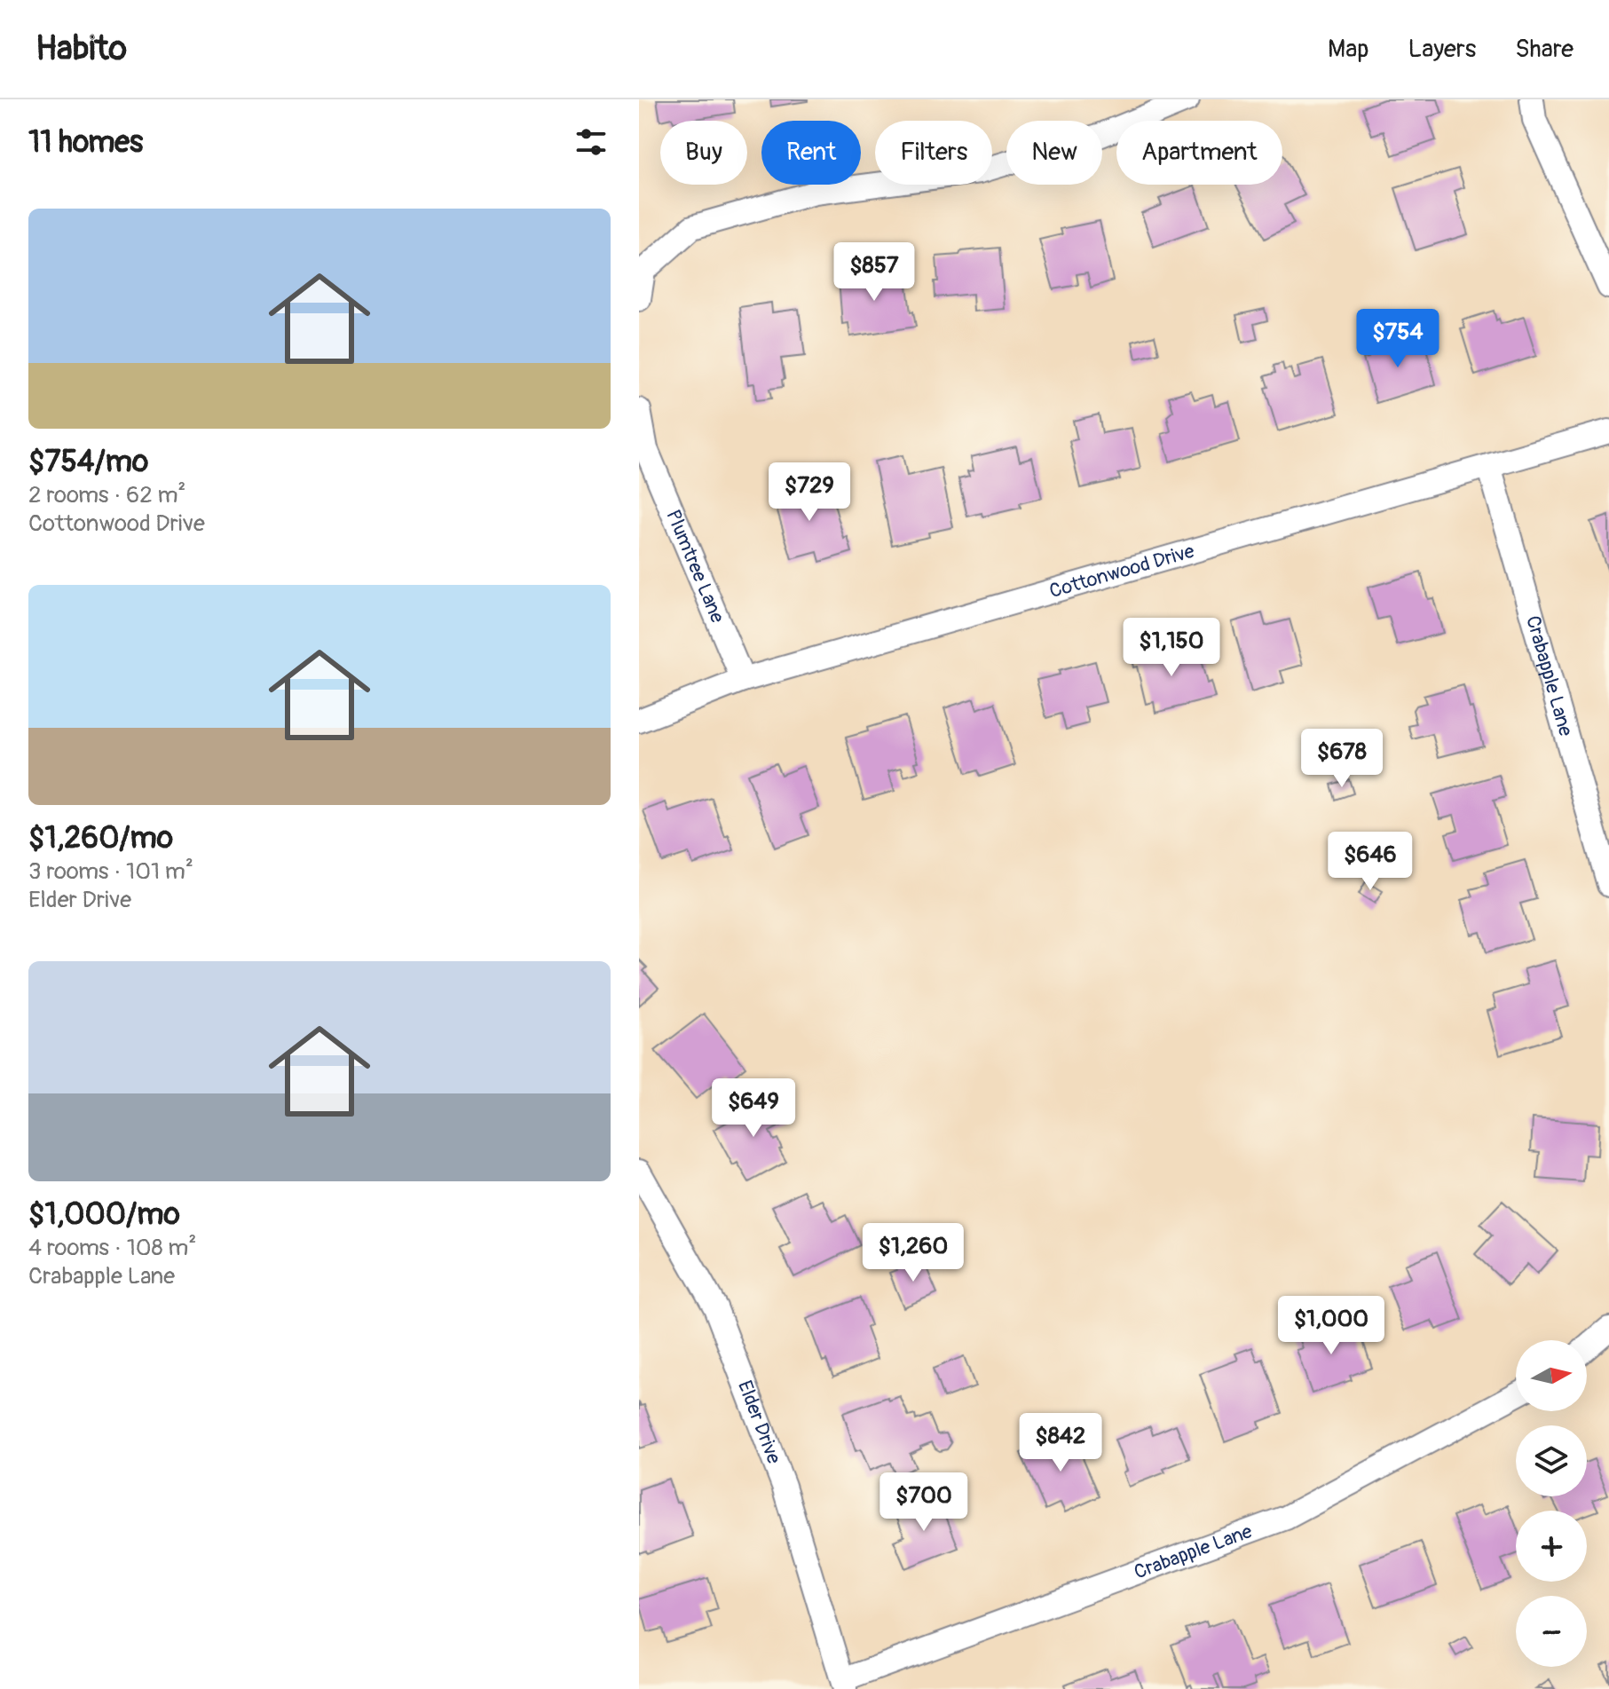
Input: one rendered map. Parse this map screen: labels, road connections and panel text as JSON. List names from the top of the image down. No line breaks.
{"streets":{"street":["Plumtree Lane","Cottonwood Drive","Crabapple Lane","Elder Drive"]},"crossings":[["Plumtree Lane","Cottonwood Drive"],["Cottonwood Drive","Crabapple Lane"],["Crabapple Lane","Elder Drive"]],"north":"right","page":{"header":"Habito","nav":["Map","Layers","Share"],"heading":"11 homes","chip":["Buy","Rent","Filters","New","Apartment"],"list":[{"name":"$754/mo","note":"2 rooms · 62 m² · Cottonwood Drive"},{"name":"$1,260/mo","note":"3 rooms · 101 m² · Elder Drive"},{"name":"$1,000/mo","note":"4 rooms · 108 m² · Crabapple Lane"}],"price":["$857","$754","$729","$1,150","$678","$646","$649","$1,260","$1,000","$842","$700"],"map_buttons":["+","−"]}}
